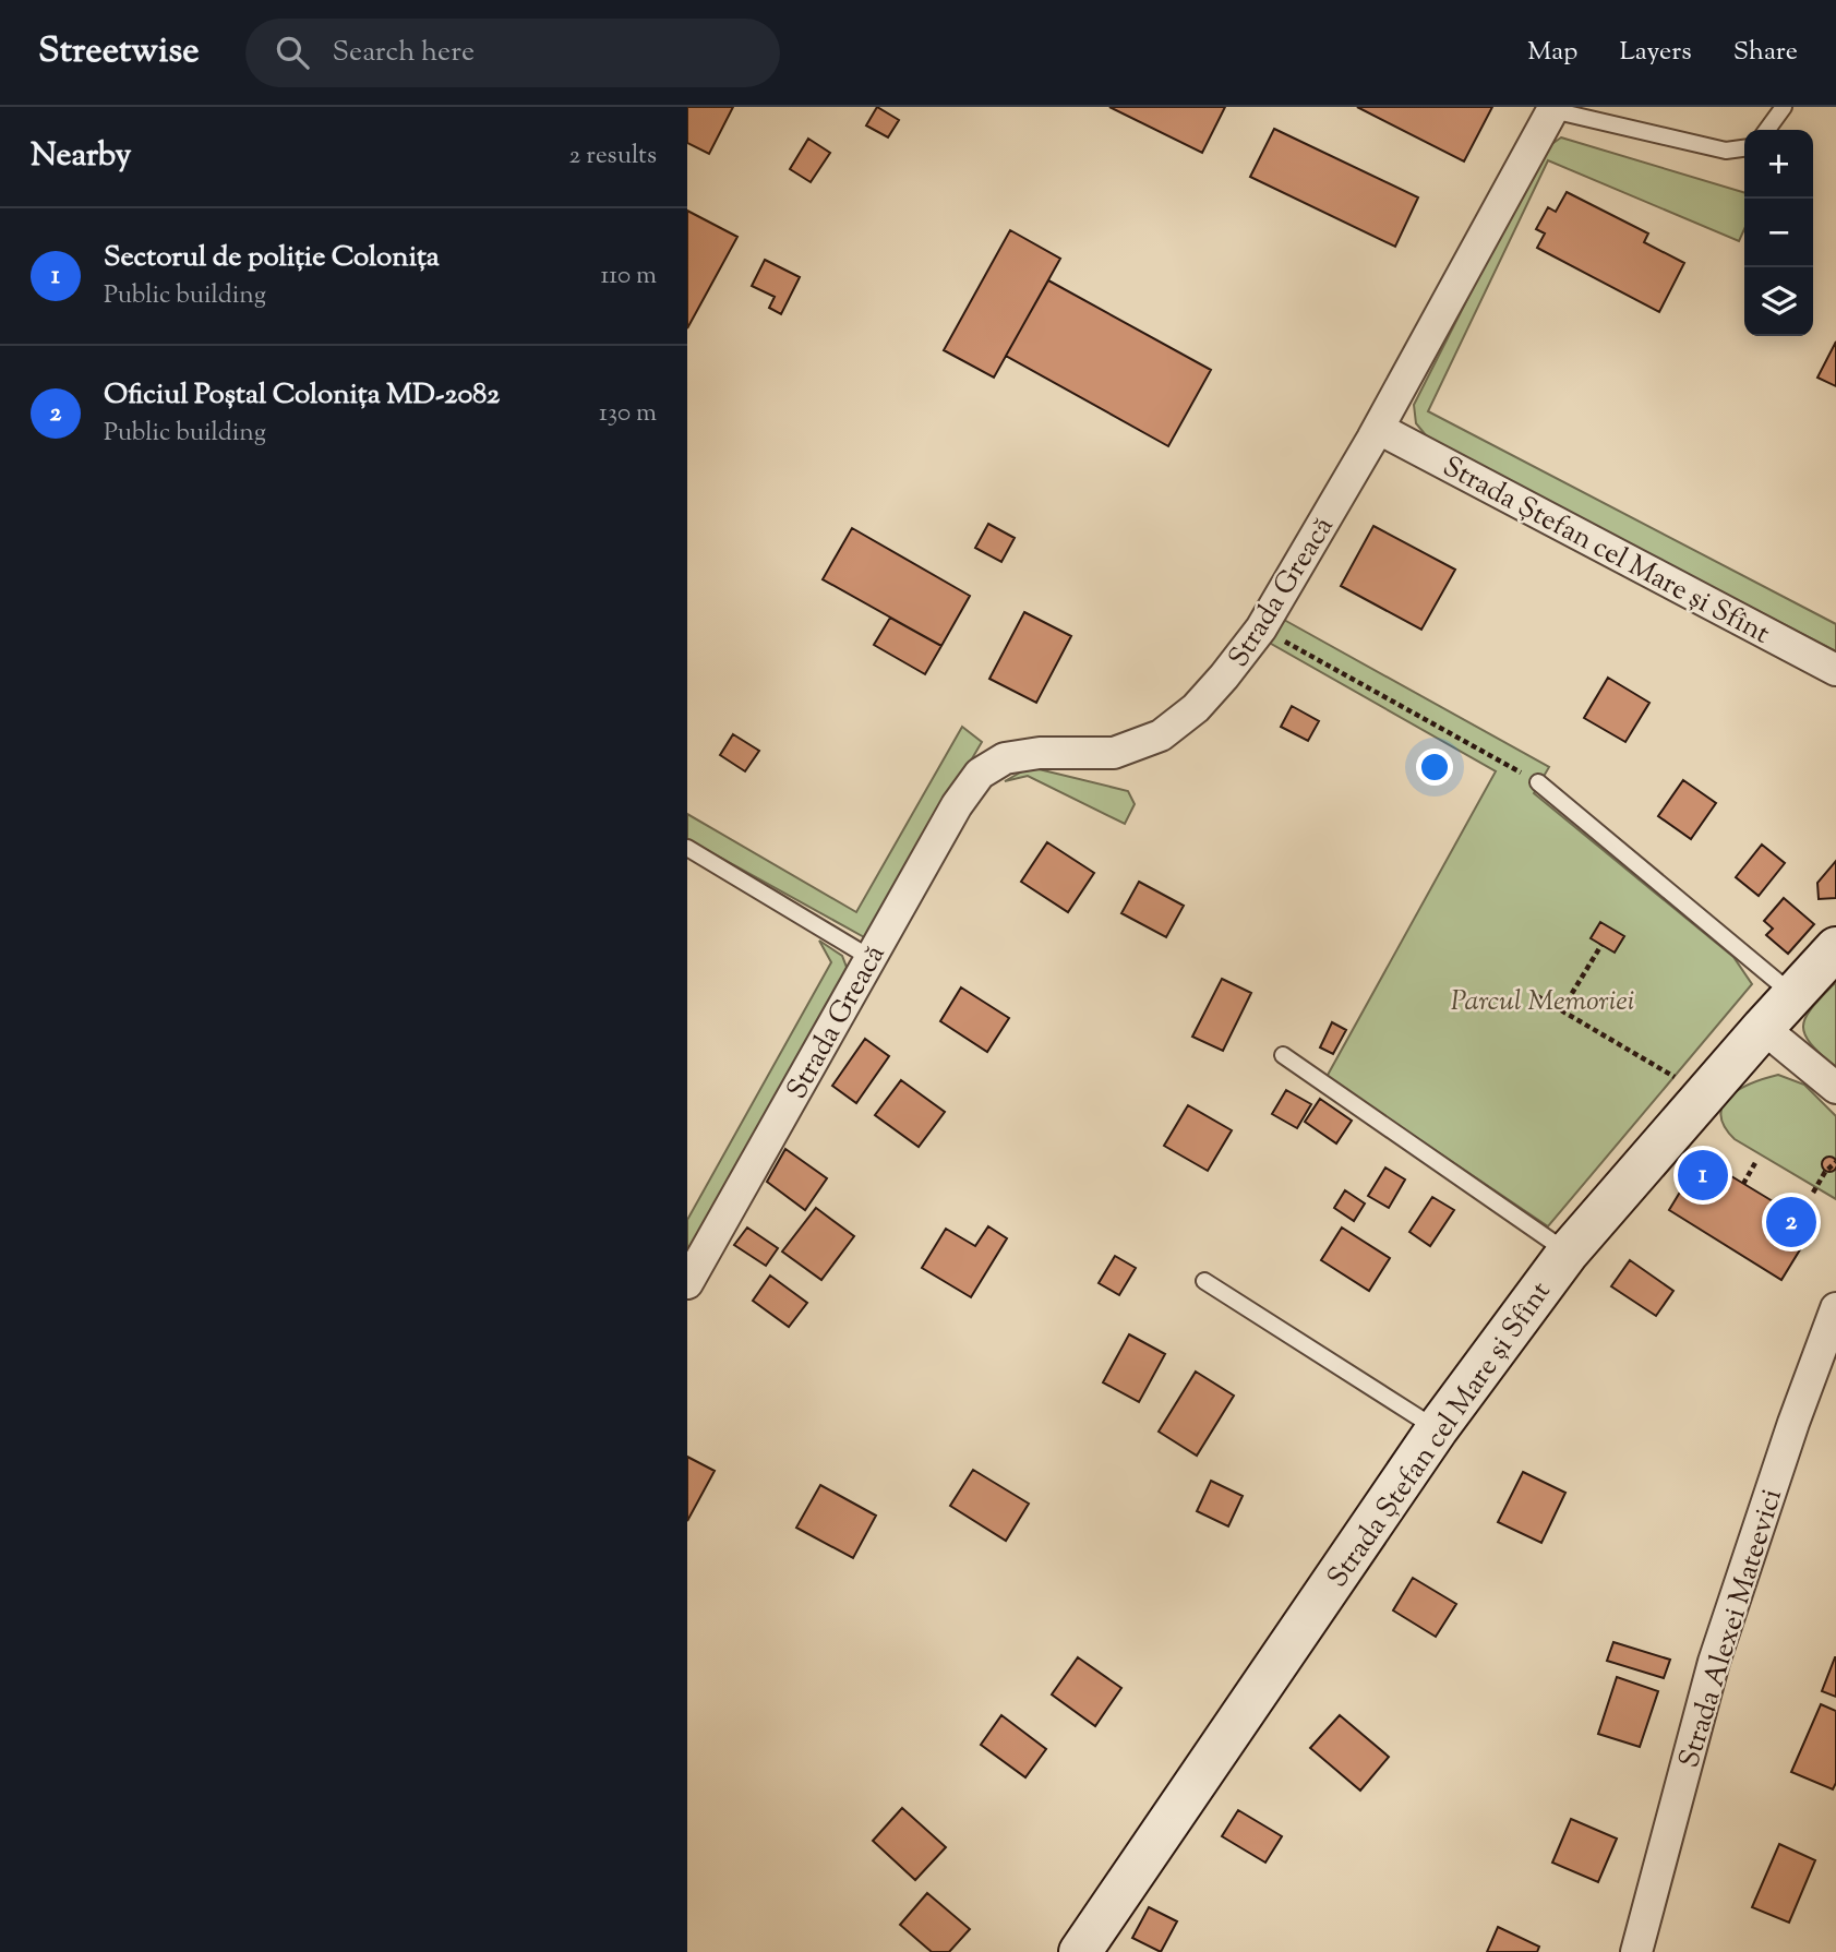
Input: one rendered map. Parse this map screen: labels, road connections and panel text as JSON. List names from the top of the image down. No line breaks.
{"streets":{"street":["Strada Ștefan cel Mare și Sfînt","Strada Greacă","Strada Alexei Mateevici"]},"crossings":[["Strada Ștefan cel Mare și Sfînt","Strada Greacă"]],"parks":["Parcul Memoriei"],"page":{"header":"Streetwise","search":"Search here","nav":["Map","Layers","Share"],"heading":["Nearby","2 results"],"map_buttons":["+","−"],"list":[{"mark":"1","name":"Sectorul de poliție Colonița","note":"Public building","value":"110 m"},{"mark":"2","name":"Oficiul Poștal Colonița MD-2082","note":"Public building","value":"130 m"}],"pins":["1","2"]}}
